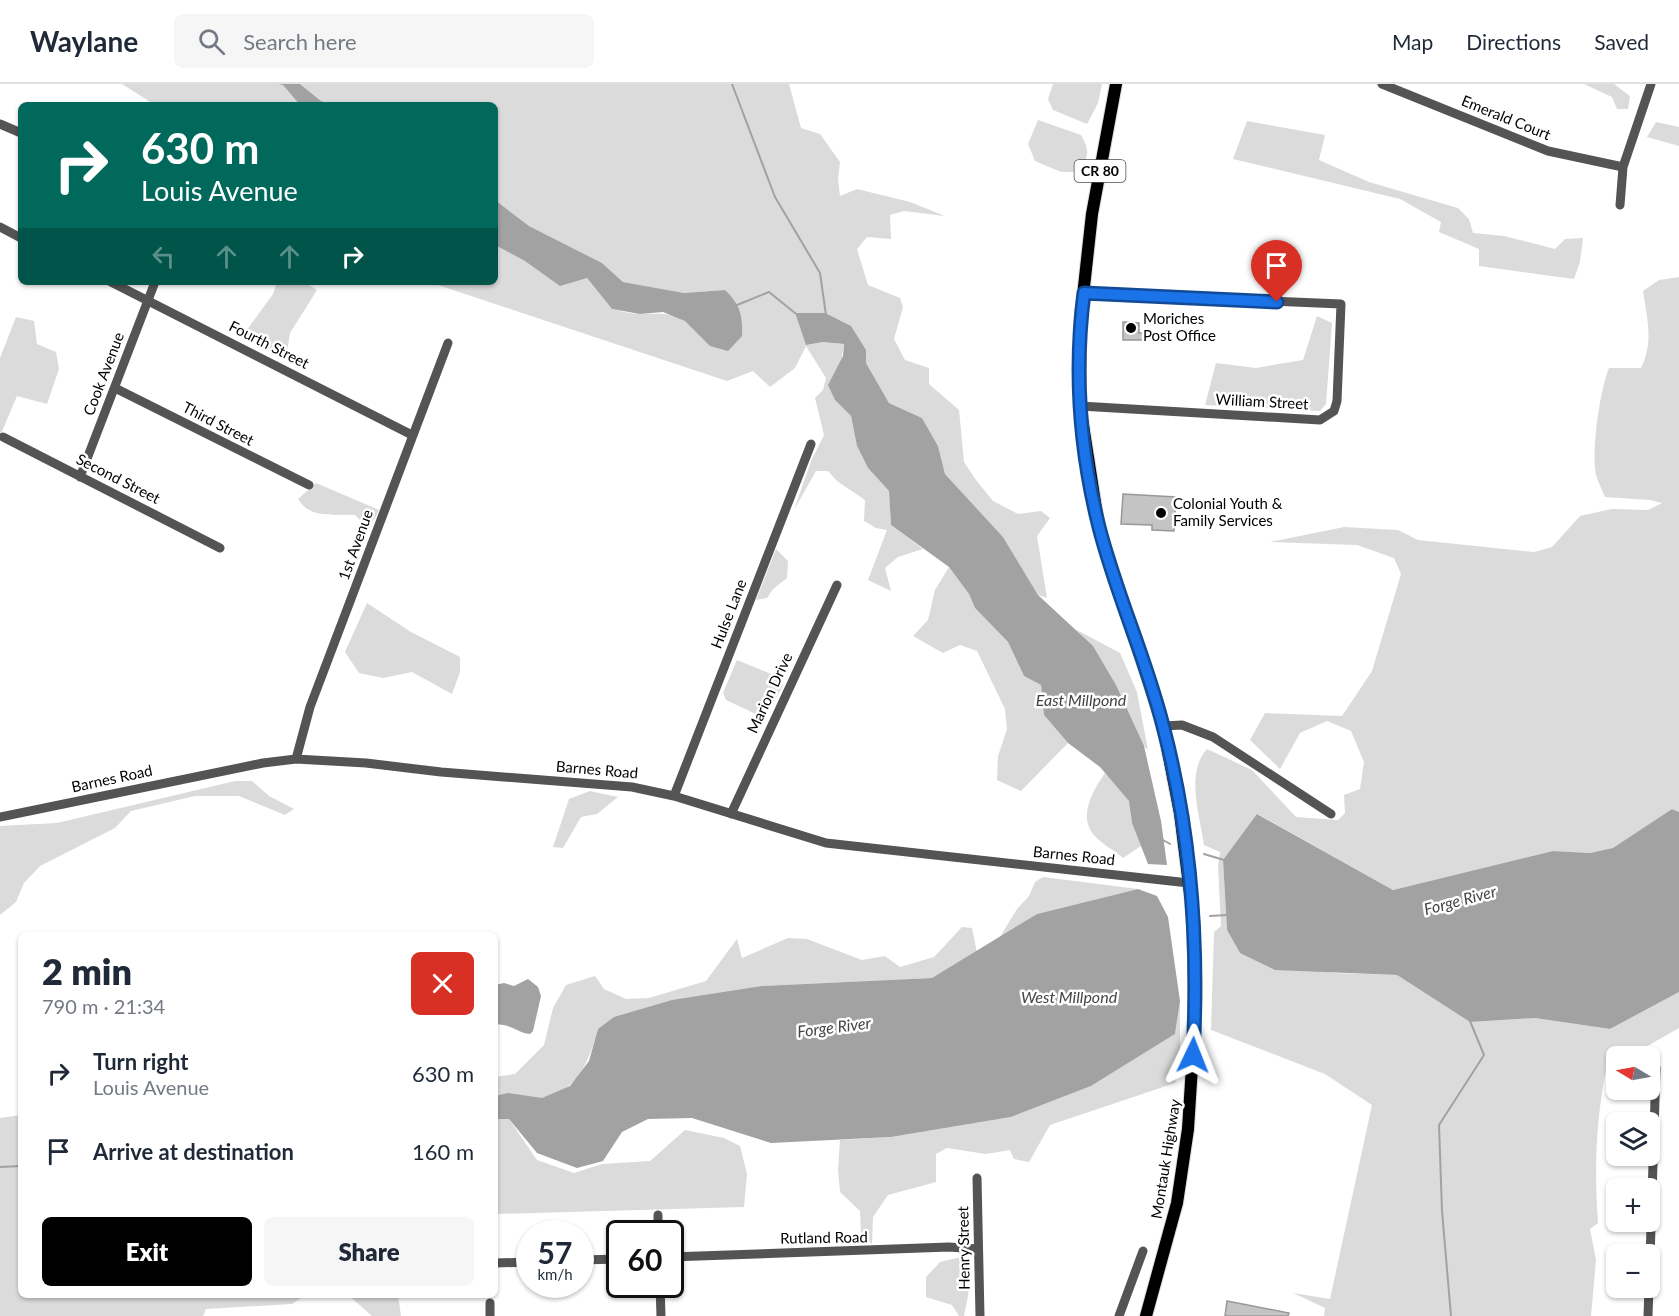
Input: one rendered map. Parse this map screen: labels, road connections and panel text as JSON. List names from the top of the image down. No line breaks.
{"streets":{"main road":["CR 80","Montauk Highway"],"street":["Emerald Court","Fourth Street","Cook Avenue","William Street","Third Street","Second Street","1st Avenue","Hulse Lane","Marion Drive","Barnes Road","Rutland Road","Henry Street"]},"crossings":[["Fourth Street","Cook Avenue"],["Fourth Street","1st Avenue"],["Cook Avenue","Third Street"],["Cook Avenue","Second Street"],["William Street","Montauk Highway"],["1st Avenue","Barnes Road"],["Hulse Lane","Barnes Road"],["Marion Drive","Barnes Road"],["Barnes Road","Montauk Highway"],["Rutland Road","Henry Street"]],"water":["East Millpond","Forge River","West Millpond"],"places":["Moriches Post Office","Colonial Youth & Family Services"],"north":"left","page":{"header":"Waylane","search":"Search here","nav":["Map","Directions","Saved"],"turn":["630 m","Louis Avenue"],"heading":["2 min","790 m · 21:34"],"list":[{"name":"Turn right","note":"Louis Avenue","value":"630 m"},{"name":"Arrive at destination","value":"160 m"}],"map_buttons":["+","−"],"buttons":["Exit","Share"],"speed":"57 km/h","limit":"60"}}
